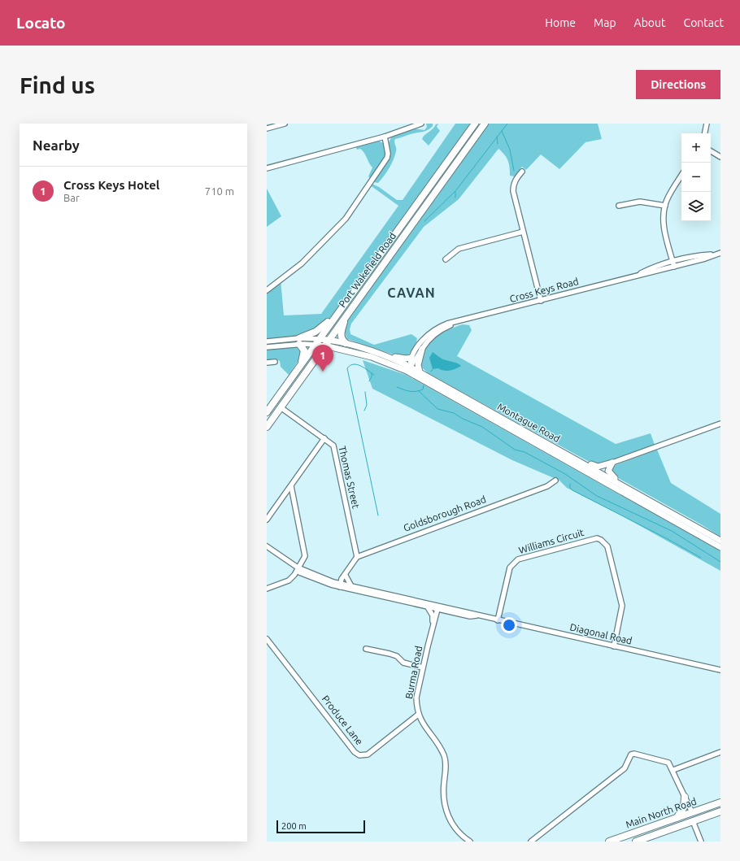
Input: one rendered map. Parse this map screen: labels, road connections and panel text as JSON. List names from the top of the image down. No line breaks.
{"streets":{"highway":["Port Wakefield Road","Main North Road"],"main road":["Montague Road"],"street":["Cross Keys Road","Thomas Street","Goldsborough Road","Williams Circuit","Diagonal Road","Burma Road","Produce Lane"]},"crossings":[["Port Wakefield Road","Montague Road"],["Port Wakefield Road","Thomas Street"],["Cross Keys Road","Montague Road"],["Thomas Street","Goldsborough Road"],["Williams Circuit","Diagonal Road"],["Diagonal Road","Burma Road"],["Burma Road","Produce Lane"]],"districts":["CAVAN"],"scale_bar":"200 m","page":{"header":"Locato","nav":["Home","Map","About","Contact"],"buttons":"Directions","title":"Find us","heading":"Nearby","map_buttons":["+","−"],"list":[{"mark":"1","name":"Cross Keys Hotel","note":"Bar","value":"710 m"}],"pins":"1","scale":"200 m"}}
